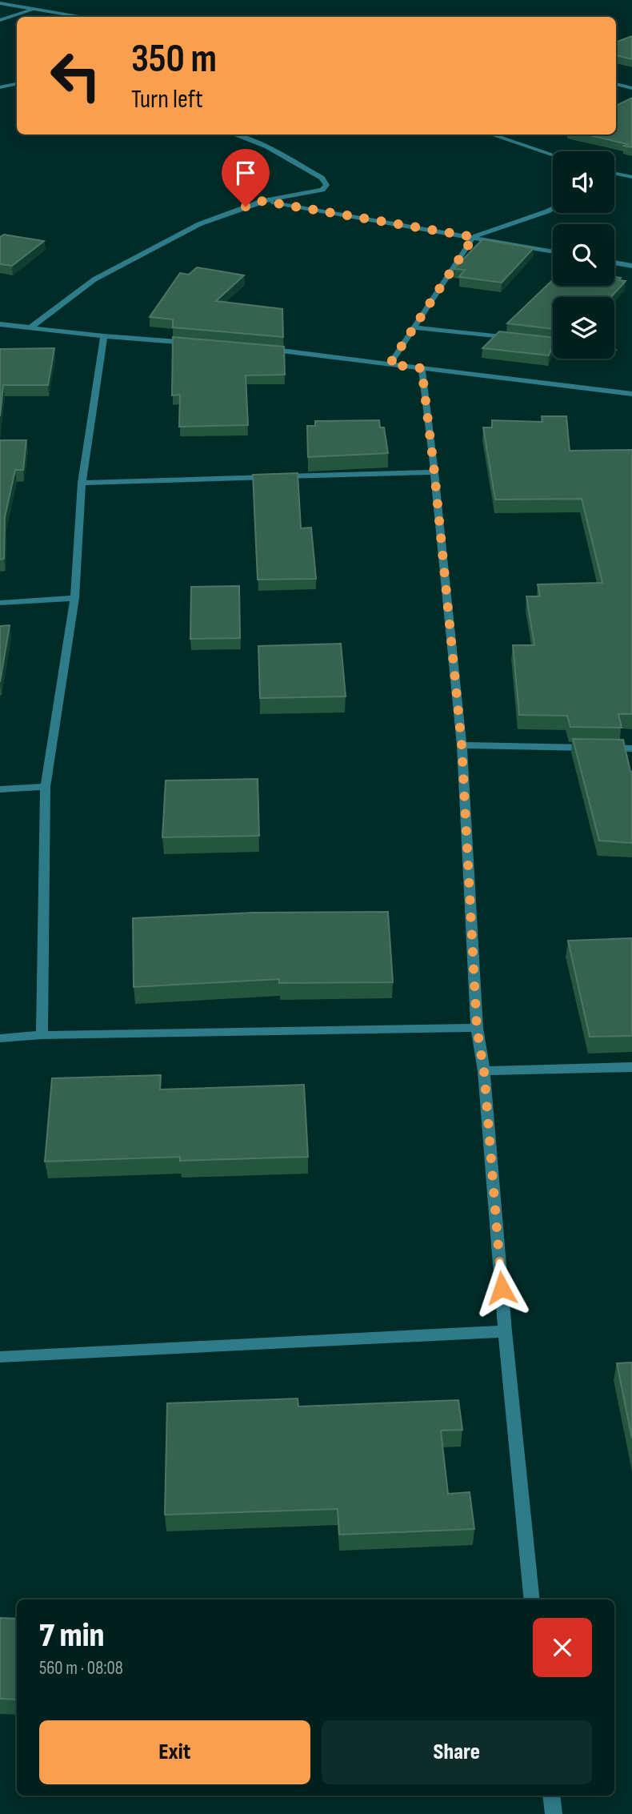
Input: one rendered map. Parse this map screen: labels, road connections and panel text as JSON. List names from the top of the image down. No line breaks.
{"page":{"turn":["350 m","Turn left"],"heading":["7 min","560 m · 08:08"],"buttons":["Exit","Share"]}}
